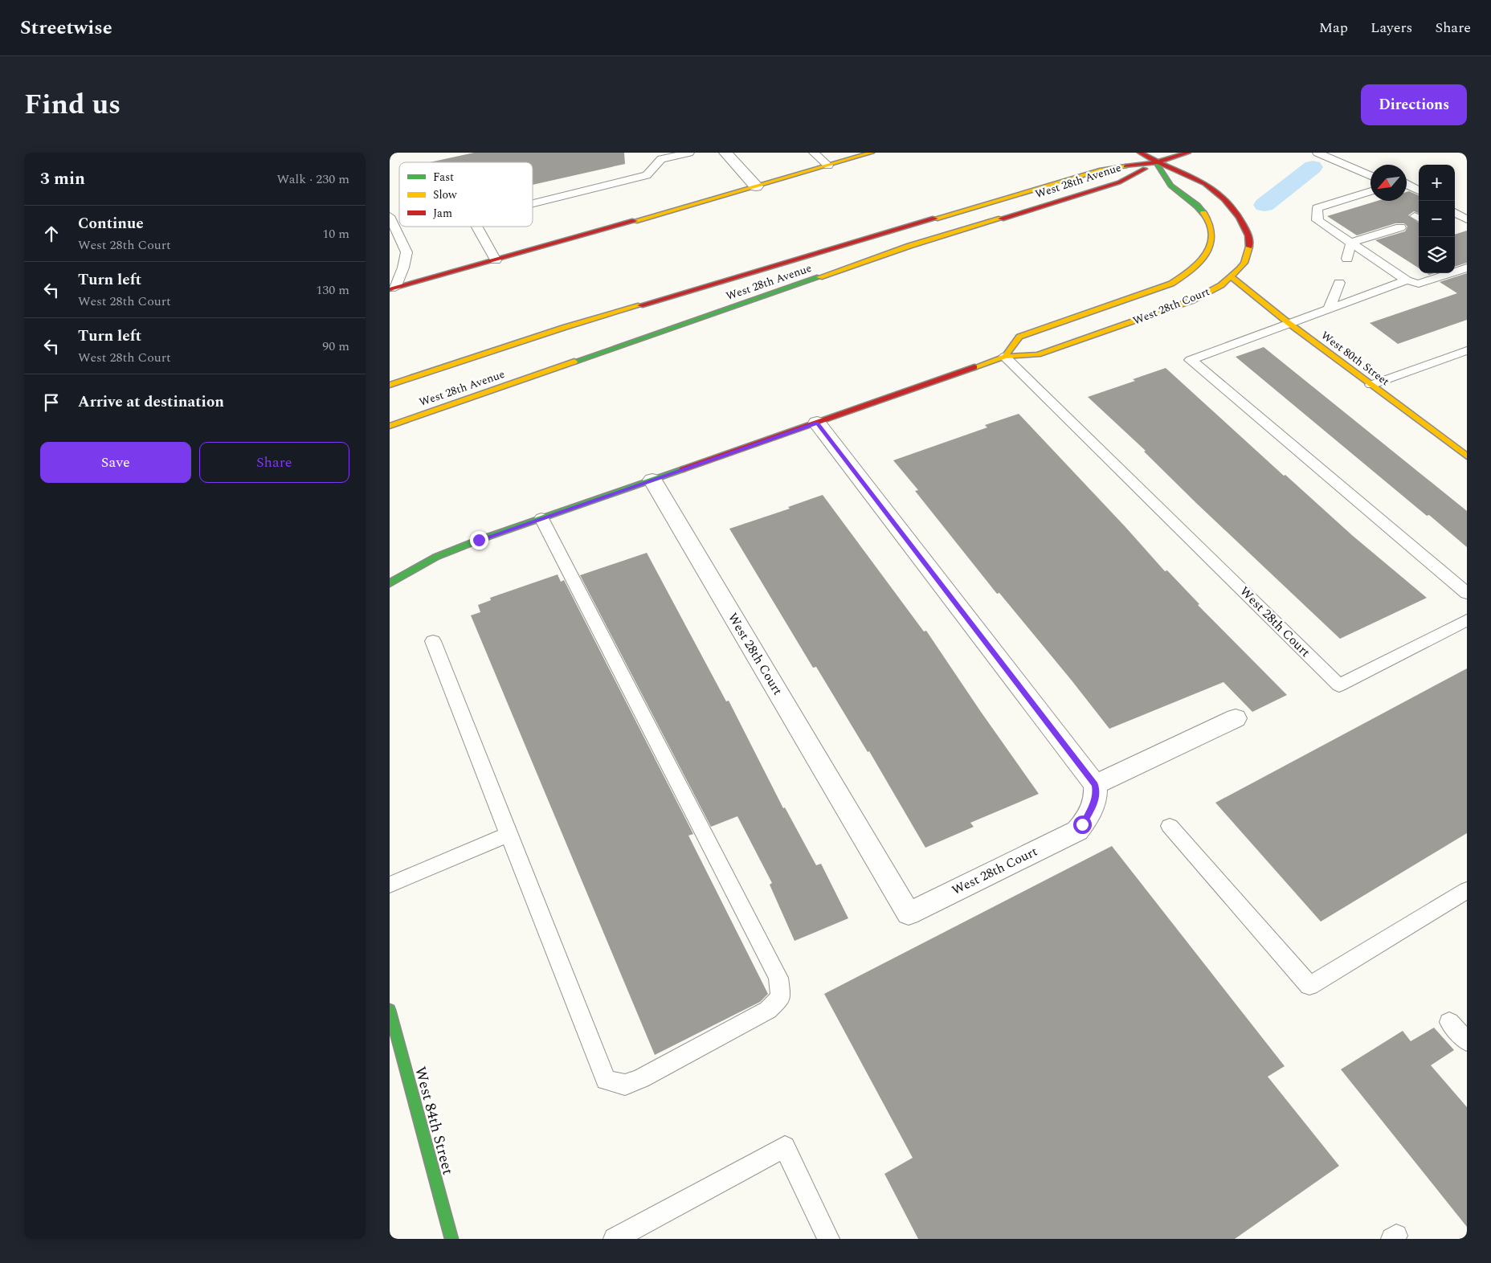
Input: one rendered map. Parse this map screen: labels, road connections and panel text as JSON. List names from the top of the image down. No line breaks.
{"streets":{"street":["West 28th Avenue","West 28th Court","West 80th Street","West 84th Street"]},"crossings":[["West 28th Avenue","West 28th Court"],["West 28th Court","West 80th Street"]],"legend":["Fast","Slow","Jam"],"north":"bottom left","page":{"header":"Streetwise","nav":["Map","Layers","Share"],"title":"Find us","buttons":["Directions",["Save","Share"]],"heading":["3 min","Walk · 230 m"],"map_buttons":["+","−"],"list":[["Continue","West 28th Court","10 m"],["Turn left","West 28th Court","130 m"],["Turn left","West 28th Court","90 m"],"Arrive at destination"]}}
